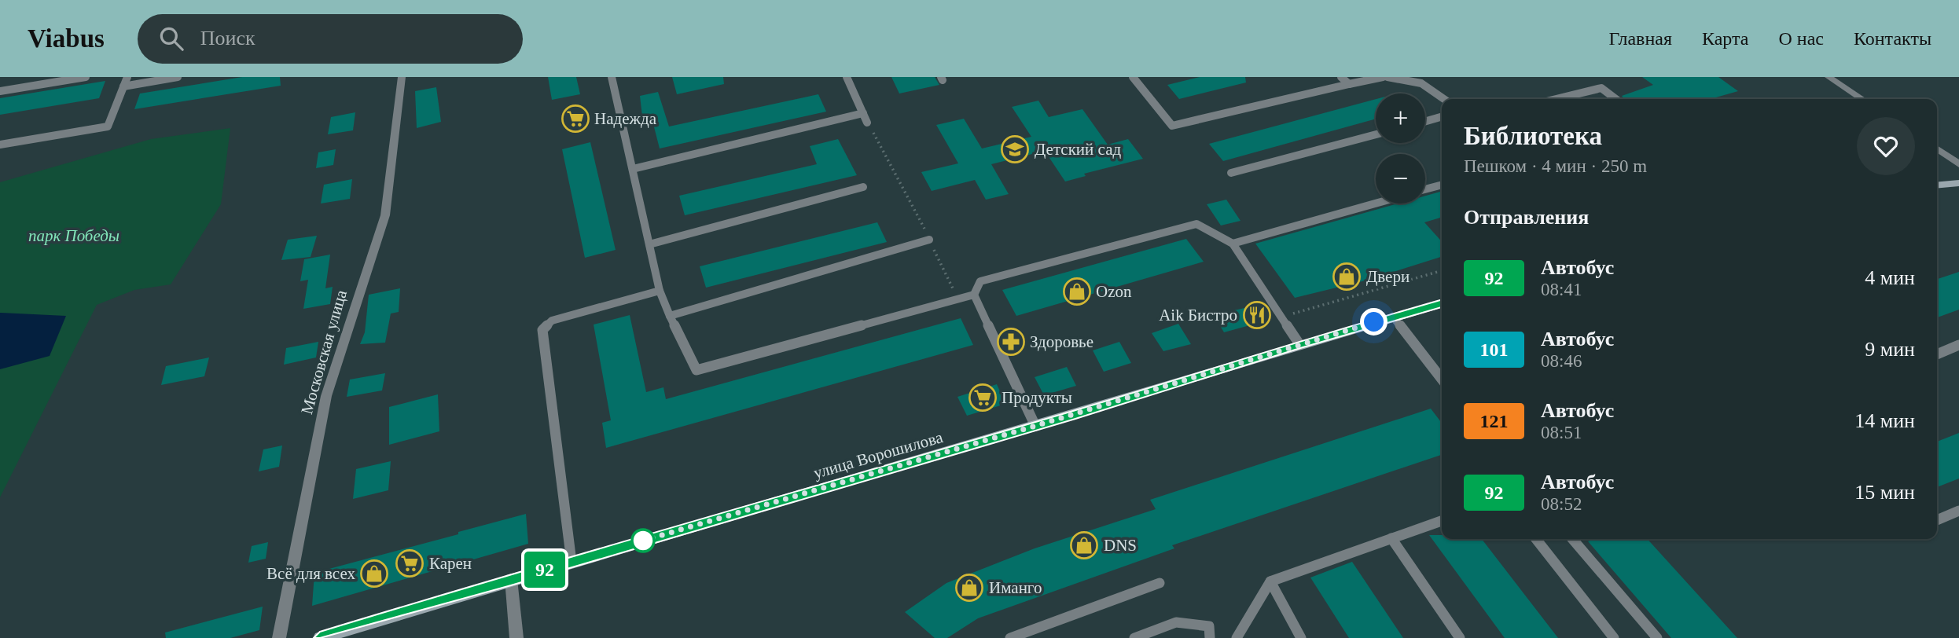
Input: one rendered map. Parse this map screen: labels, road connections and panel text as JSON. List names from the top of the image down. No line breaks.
{"streets":{"main road":["улица Ворошилова"],"street":["Московская улица"]},"parks":["парк Победы"],"places":{"supermarket":["Надежда","Продукты","Карен"],"school or university":["Детский сад"],"shop":["Двери","Ozon","DNS","Всё для всех","Иманго"],"restaurant":["Aik Бистро"],"pharmacy":["Здоровье"]},"lines":["bus line 92"],"page":{"header":"Viabus","search":"Поиск","nav":["Главная","Карта","О нас","Контакты"],"on_map":"92","map_buttons":["+","−"],"heading":[["Библиотека","Пешком · 4 мин · 250 m"],"Отправления"],"list":[{"mark":"92","name":"Автобус","note":"08:41","value":"4 мин"},{"mark":"101","name":"Автобус","note":"08:46","value":"9 мин"},{"mark":"121","name":"Автобус","note":"08:51","value":"14 мин"},{"mark":"92","name":"Автобус","note":"08:52","value":"15 мин"}]}}
